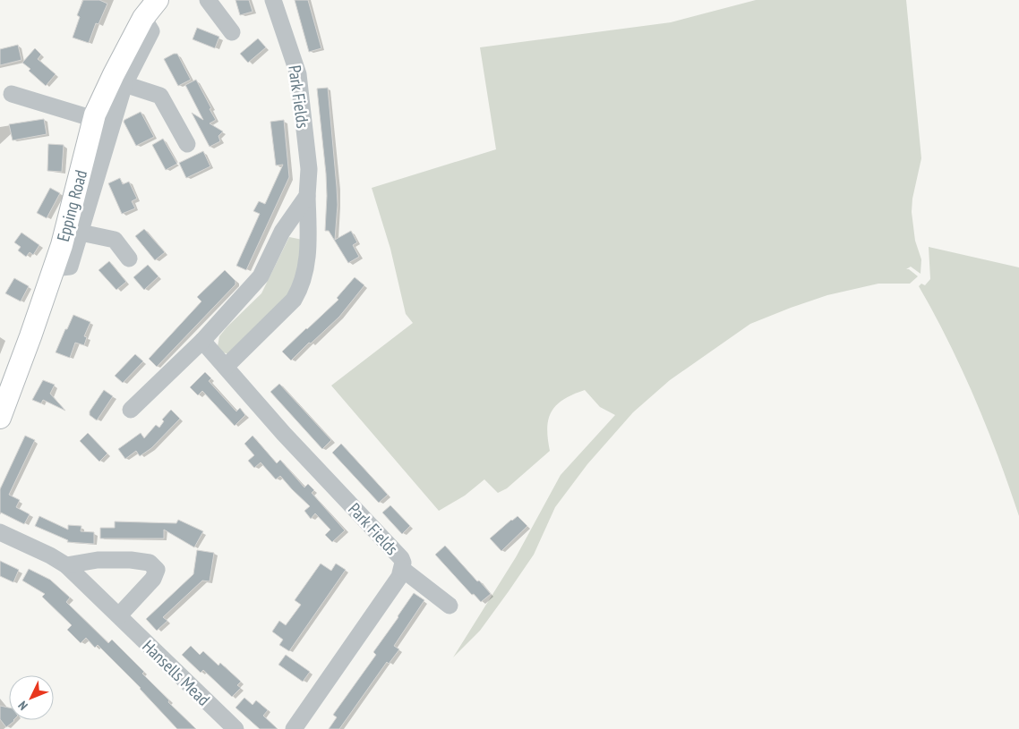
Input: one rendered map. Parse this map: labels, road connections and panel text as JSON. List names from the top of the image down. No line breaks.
{"streets":{"main road":["Epping Road"],"street":["Park Fields","Hansells Mead"]},"north":"bottom left"}
